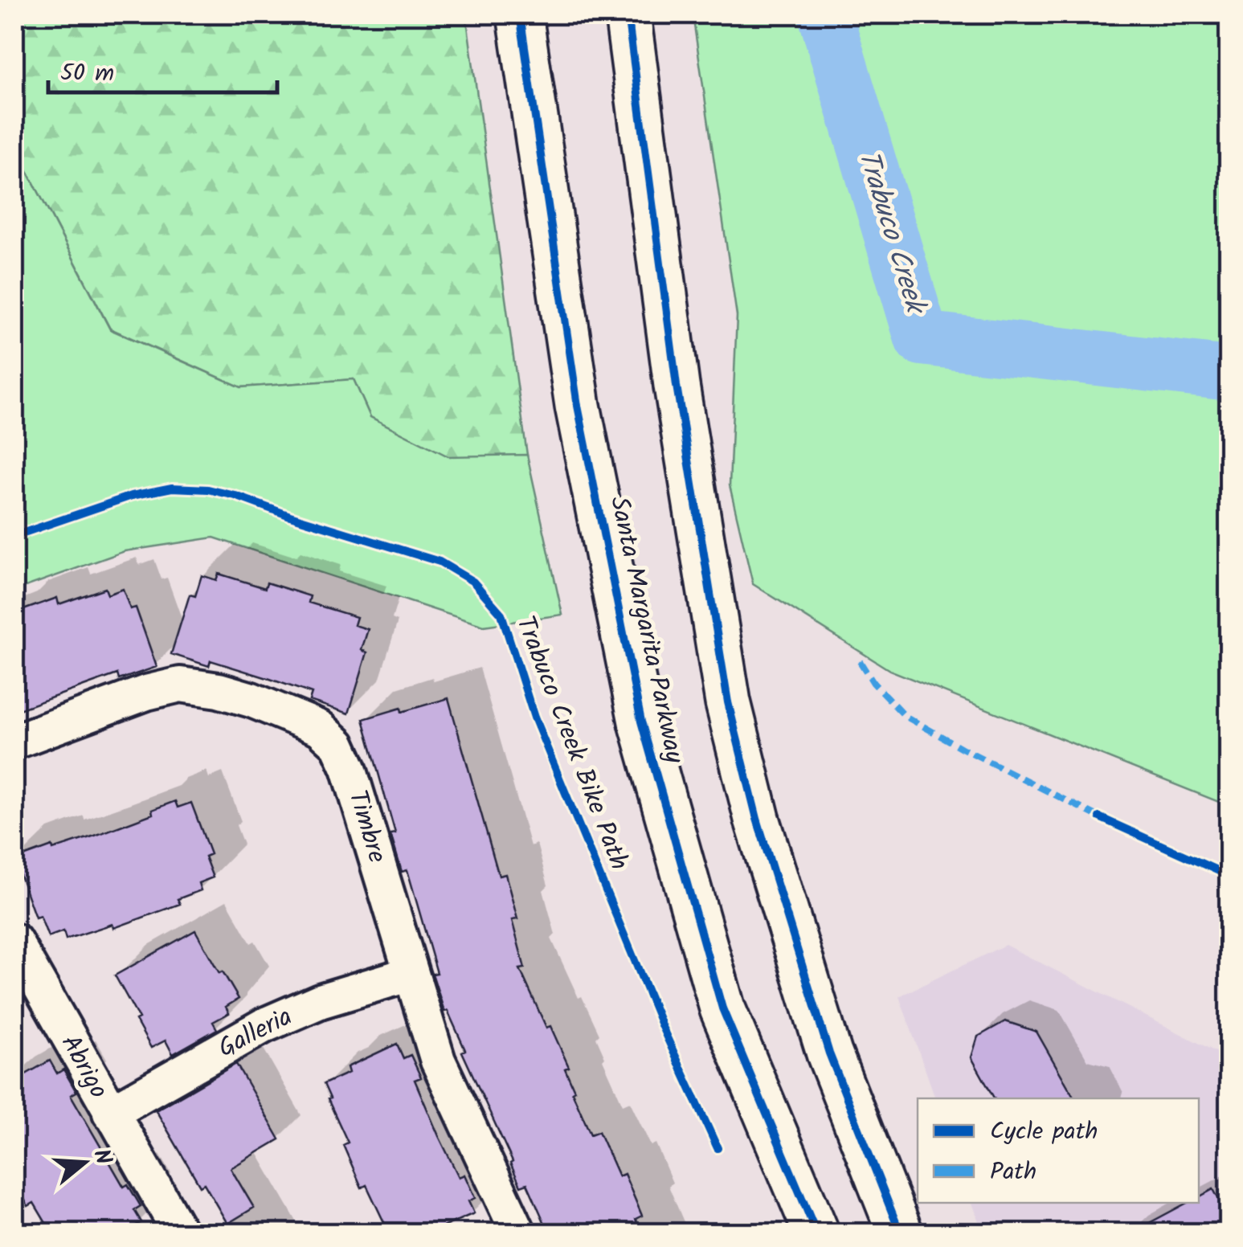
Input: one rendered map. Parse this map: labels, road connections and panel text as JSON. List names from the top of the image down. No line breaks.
{"streets":{"main road":["Santa Margarita Parkway"],"street":["Timbre","Galleria","Abrigo"],"cycle path":["Trabuco Creek Bike Path"]},"crossings":[["Timbre","Galleria"],["Galleria","Abrigo"]],"water":["Trabuco Creek"],"legend":["Cycle path","Path"],"scale_bar":"50 m","north":"right"}
